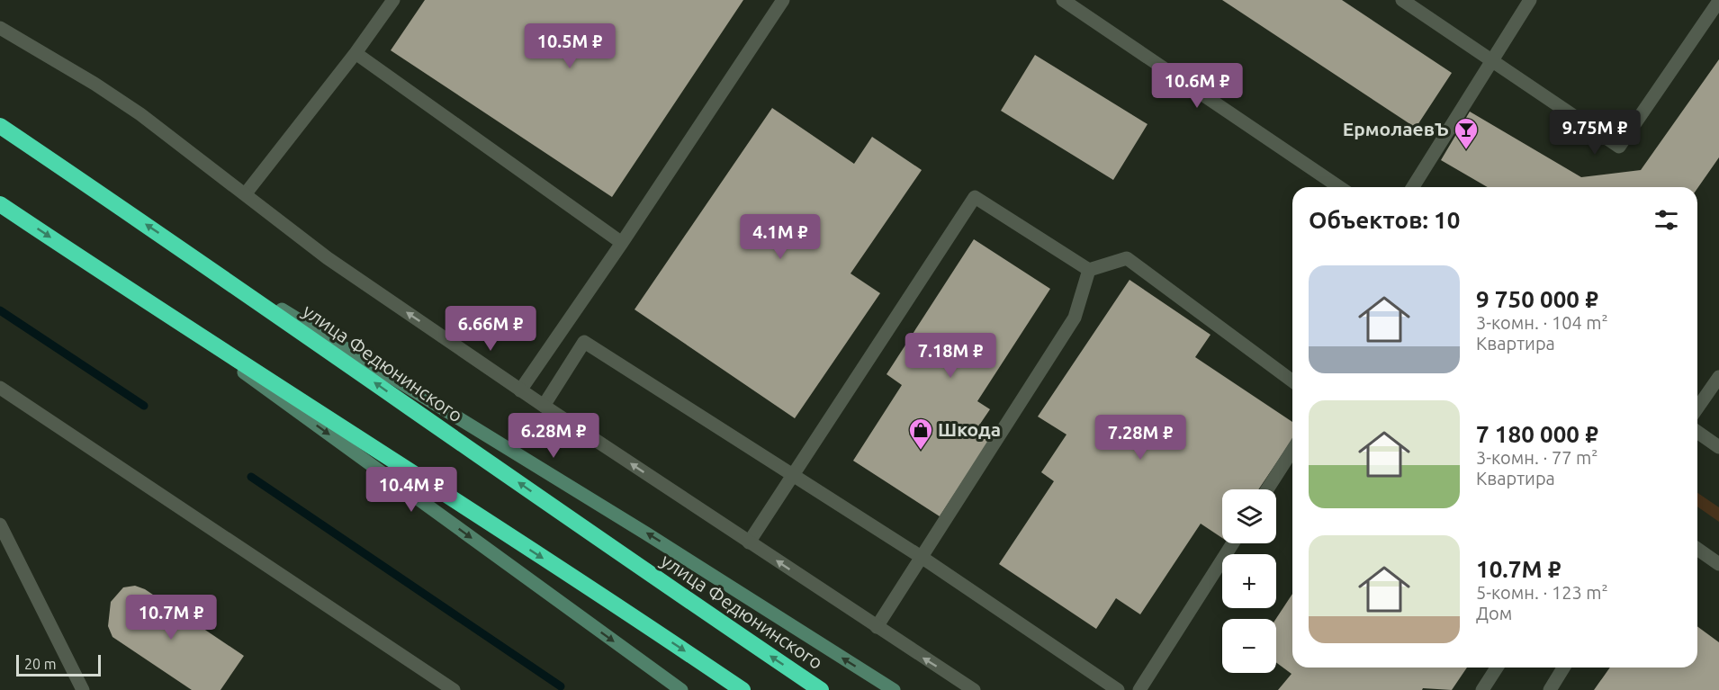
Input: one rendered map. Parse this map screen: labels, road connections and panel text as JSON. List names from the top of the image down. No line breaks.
{"streets":{"highway":["улица Федюнинского"]},"places":{"bar":["ЕрмолаевЪ"],"shop":["Шкода"]},"scale_bar":"20 m","page":{"price":["10.5M ₽","10.6M ₽","9.75M ₽","4.1M ₽","6.66M ₽","7.18M ₽","6.28M ₽","7.28M ₽","10.4M ₽","10.7M ₽"],"heading":"Объектов: 10","list":[{"name":"9 750 000 ₽","note":"3-комн. · 104 m² · Квартира"},{"name":"7 180 000 ₽","note":"3-комн. · 77 m² · Квартира"},{"name":"10.7M ₽","note":"5-комн. · 123 m² · Дом"}],"map_buttons":["+","−"],"scale":"20 m"}}
